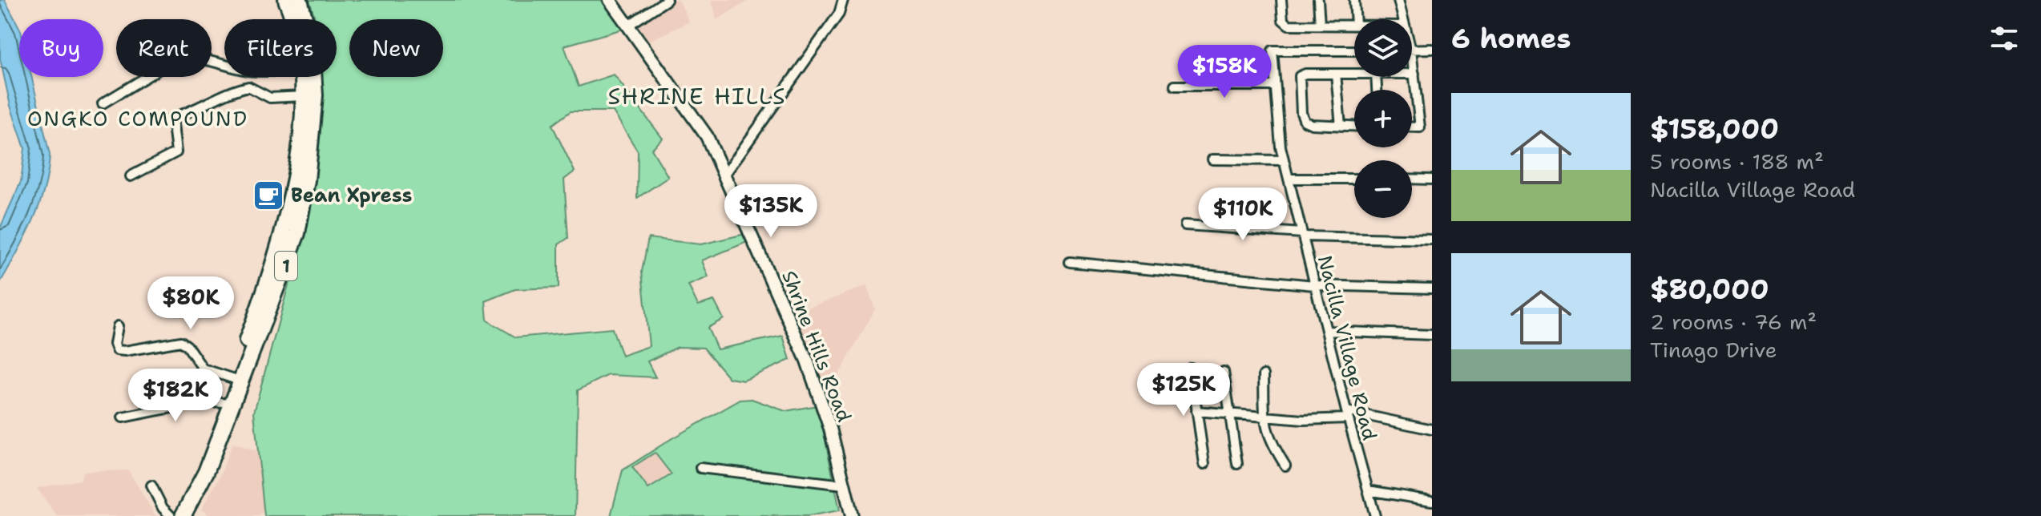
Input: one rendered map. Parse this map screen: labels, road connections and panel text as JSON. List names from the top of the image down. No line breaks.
{"streets":{"highway":["1"],"street":["Shrine Hills Road","Nacilla Village Road"]},"districts":["SHRINE HILLS","ONGKO COMPOUND"],"places":{"cafe":["Bean Xpress"]},"page":{"heading":"6 homes","map_buttons":["+","−"],"chip":["Buy","Rent","Filters","New"],"price":["$158K","$135K","$110K","$80K","$125K","$182K"],"list":[{"name":"$158,000","note":"5 rooms · 188 m² · Nacilla Village Road"},{"name":"$80,000","note":"2 rooms · 76 m² · Tinago Drive"}]}}
